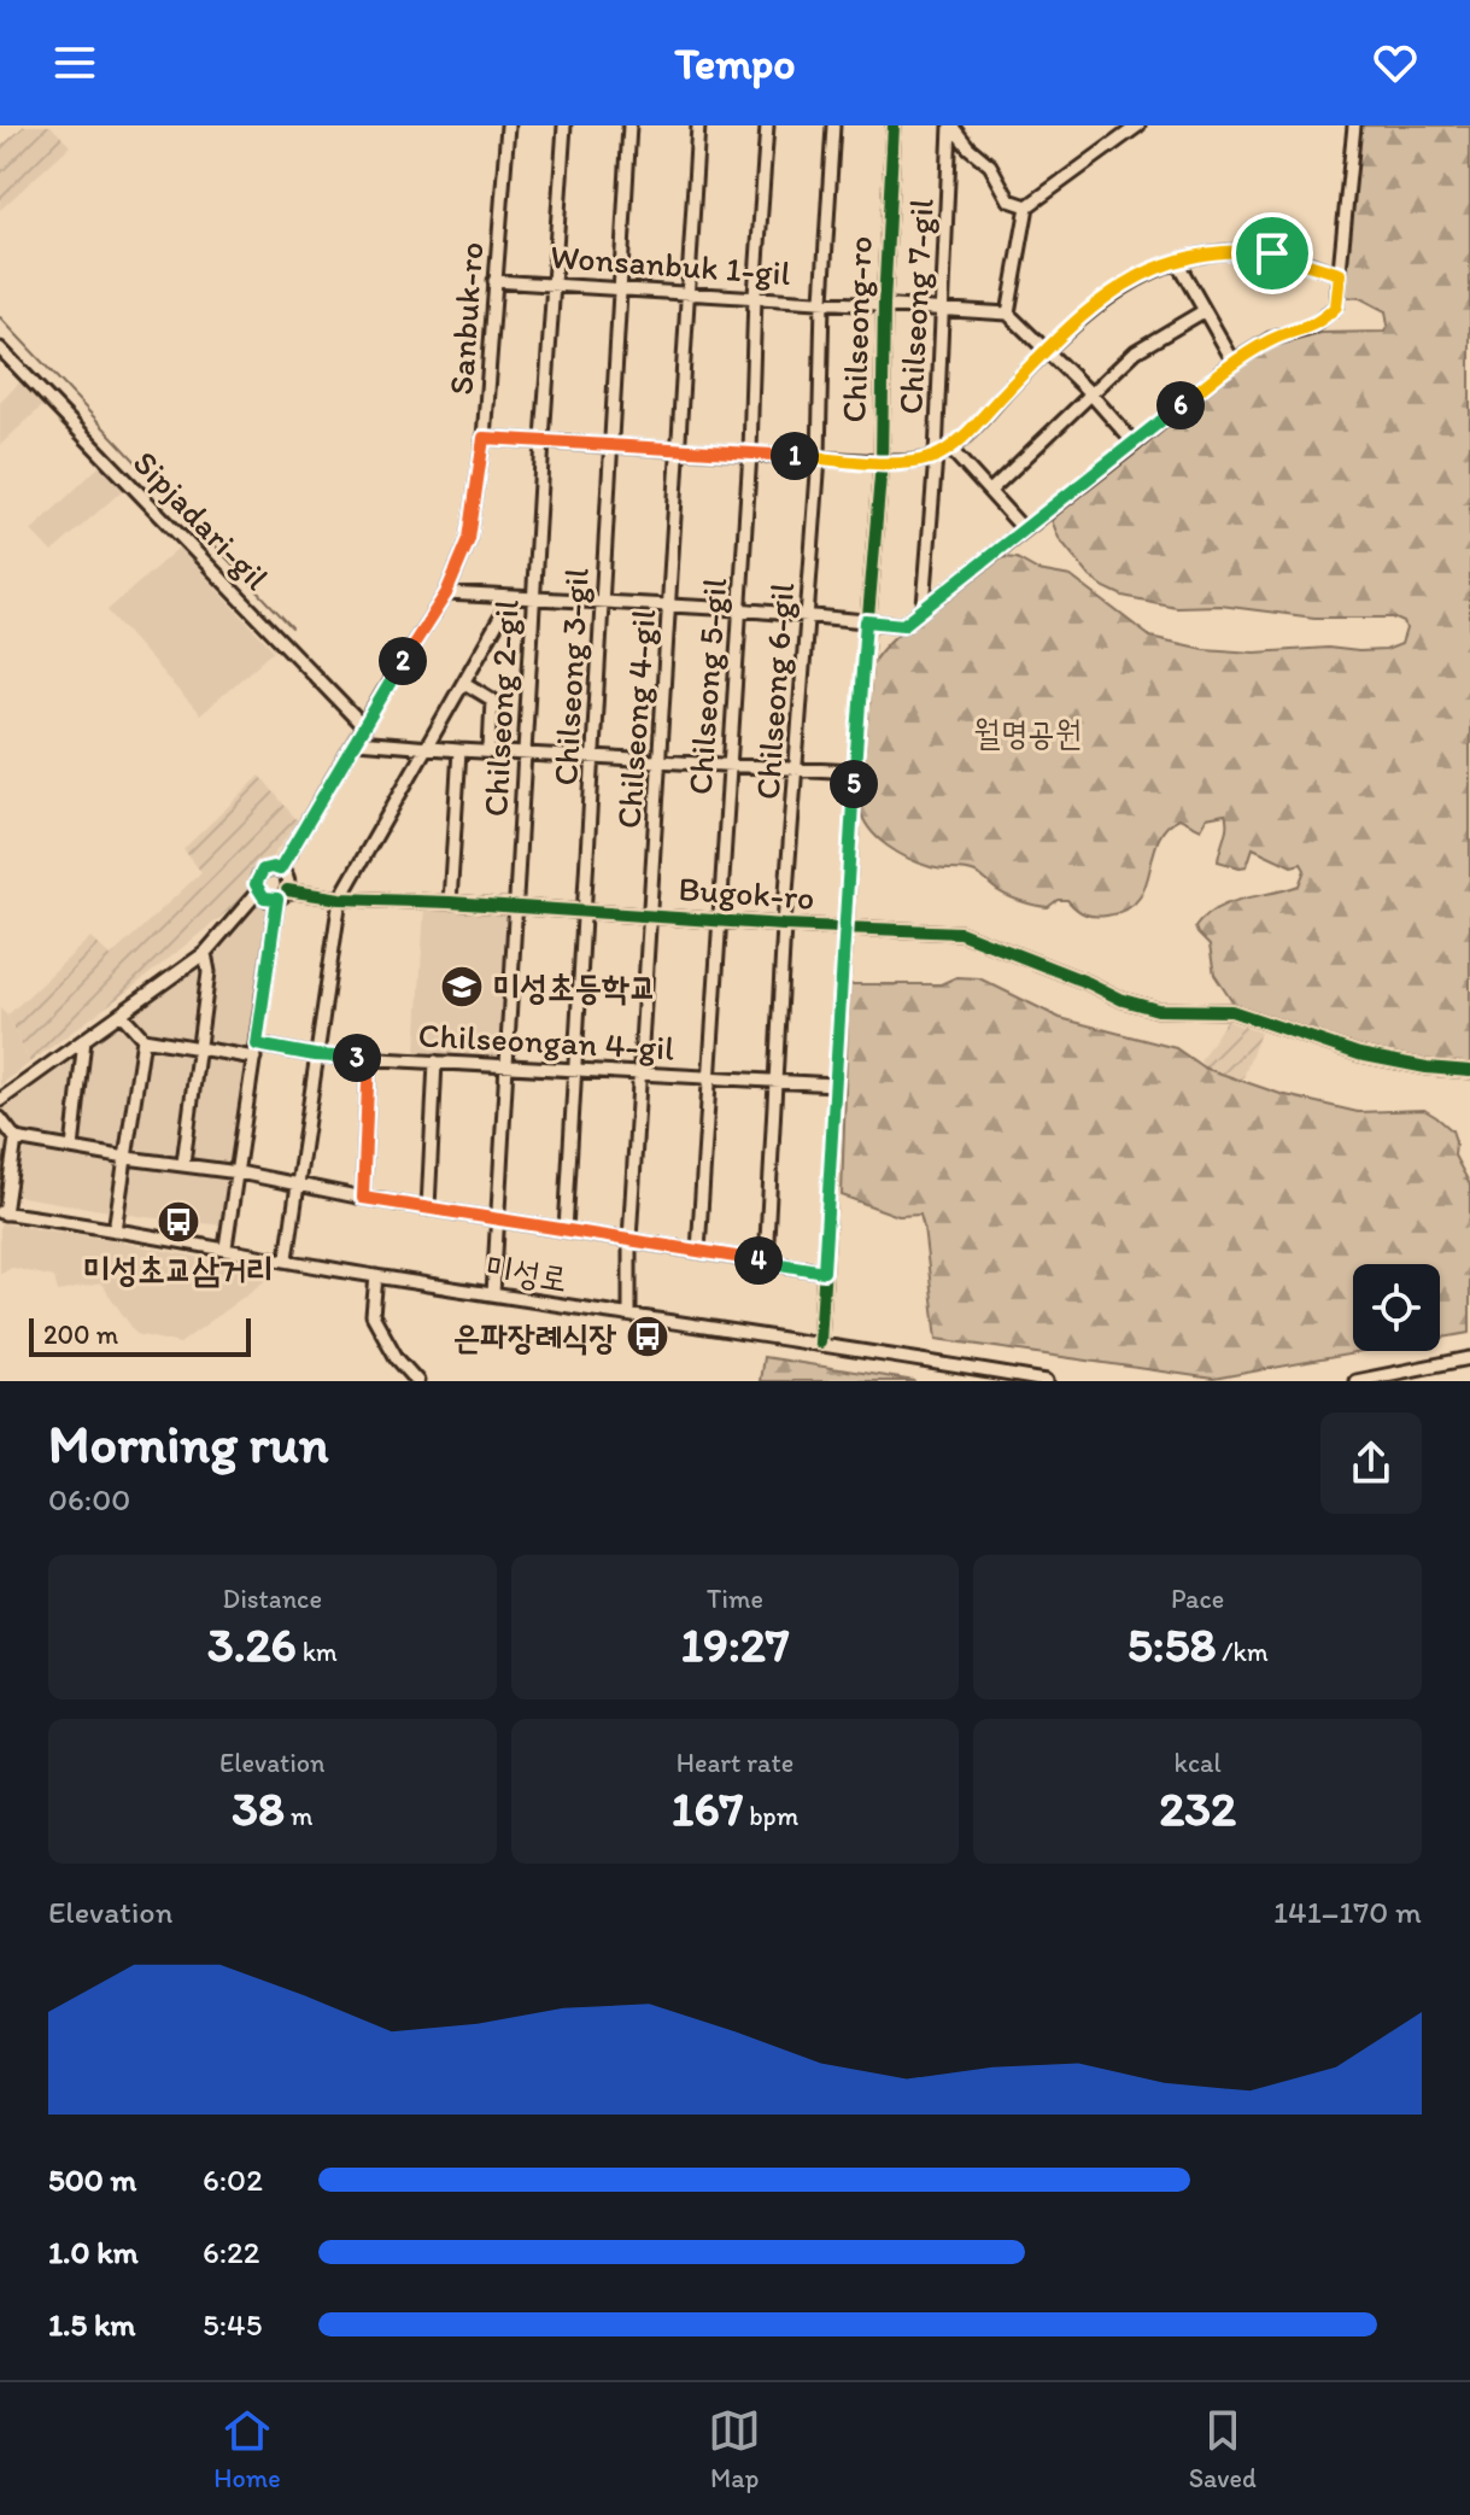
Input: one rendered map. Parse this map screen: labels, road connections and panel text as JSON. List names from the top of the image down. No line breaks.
{"streets":{"street":["Wonsanbuk 1-gil","Chilseong 7-gil","Sanbuk-ro","Chilseong-ro","Sipjadari-gil","Chilseong 3-gil","Chilseong 5-gil","Chilseong 6-gil","Chilseong 2-gil","Chilseong 4-gil","Bugok-ro","Chilseongan 4-gil","미성로"]},"crossings":[["Wonsanbuk 1-gil","Chilseong 7-gil"],["Wonsanbuk 1-gil","Sanbuk-ro"],["Wonsanbuk 1-gil","Chilseong-ro"],["Wonsanbuk 1-gil","Chilseong 3-gil"],["Wonsanbuk 1-gil","Chilseong 5-gil"],["Wonsanbuk 1-gil","Chilseong 6-gil"],["Wonsanbuk 1-gil","Chilseong 2-gil"],["Wonsanbuk 1-gil","Chilseong 4-gil"],["Sanbuk-ro","Sipjadari-gil"],["Sanbuk-ro","Bugok-ro"],["Chilseong-ro","Bugok-ro"],["Chilseong-ro","Chilseongan 4-gil"],["Chilseong-ro","미성로"],["Chilseong 3-gil","Bugok-ro"],["Chilseong 3-gil","Chilseongan 4-gil"],["Chilseong 5-gil","Bugok-ro"],["Chilseong 5-gil","Chilseongan 4-gil"],["Chilseong 6-gil","Bugok-ro"],["Chilseong 6-gil","Chilseongan 4-gil"],["Chilseong 2-gil","Bugok-ro"],["Chilseong 2-gil","Chilseongan 4-gil"],["Chilseong 2-gil","미성로"],["Chilseong 4-gil","Bugok-ro"],["Chilseong 4-gil","Chilseongan 4-gil"],["Chilseong 4-gil","미성로"]],"parks":["월명공원"],"places":{"school or university":["미성초등학교"],"bus stop":["미성초교삼거리","은파장례식장"]},"scale_bar":"200 m","page":{"header":"Tempo","pins":["6","1","2","5","3","4"],"scale":"200 m","heading":["Morning run","06:00"],"stats":[["Distance","3.26 km"],["Time","19:27"],["Pace","5:58 /km"],["Elevation","38 m"],["Heart rate","167 bpm"],["kcal","232"]],"chart":["Elevation","141–170 m"],"list":[{"name":"500 m","note":"6:02"},{"name":"1.0 km","note":"6:22"},{"name":"1.5 km","note":"5:45"}],"tabs":["Home","Map","Saved"]}}
